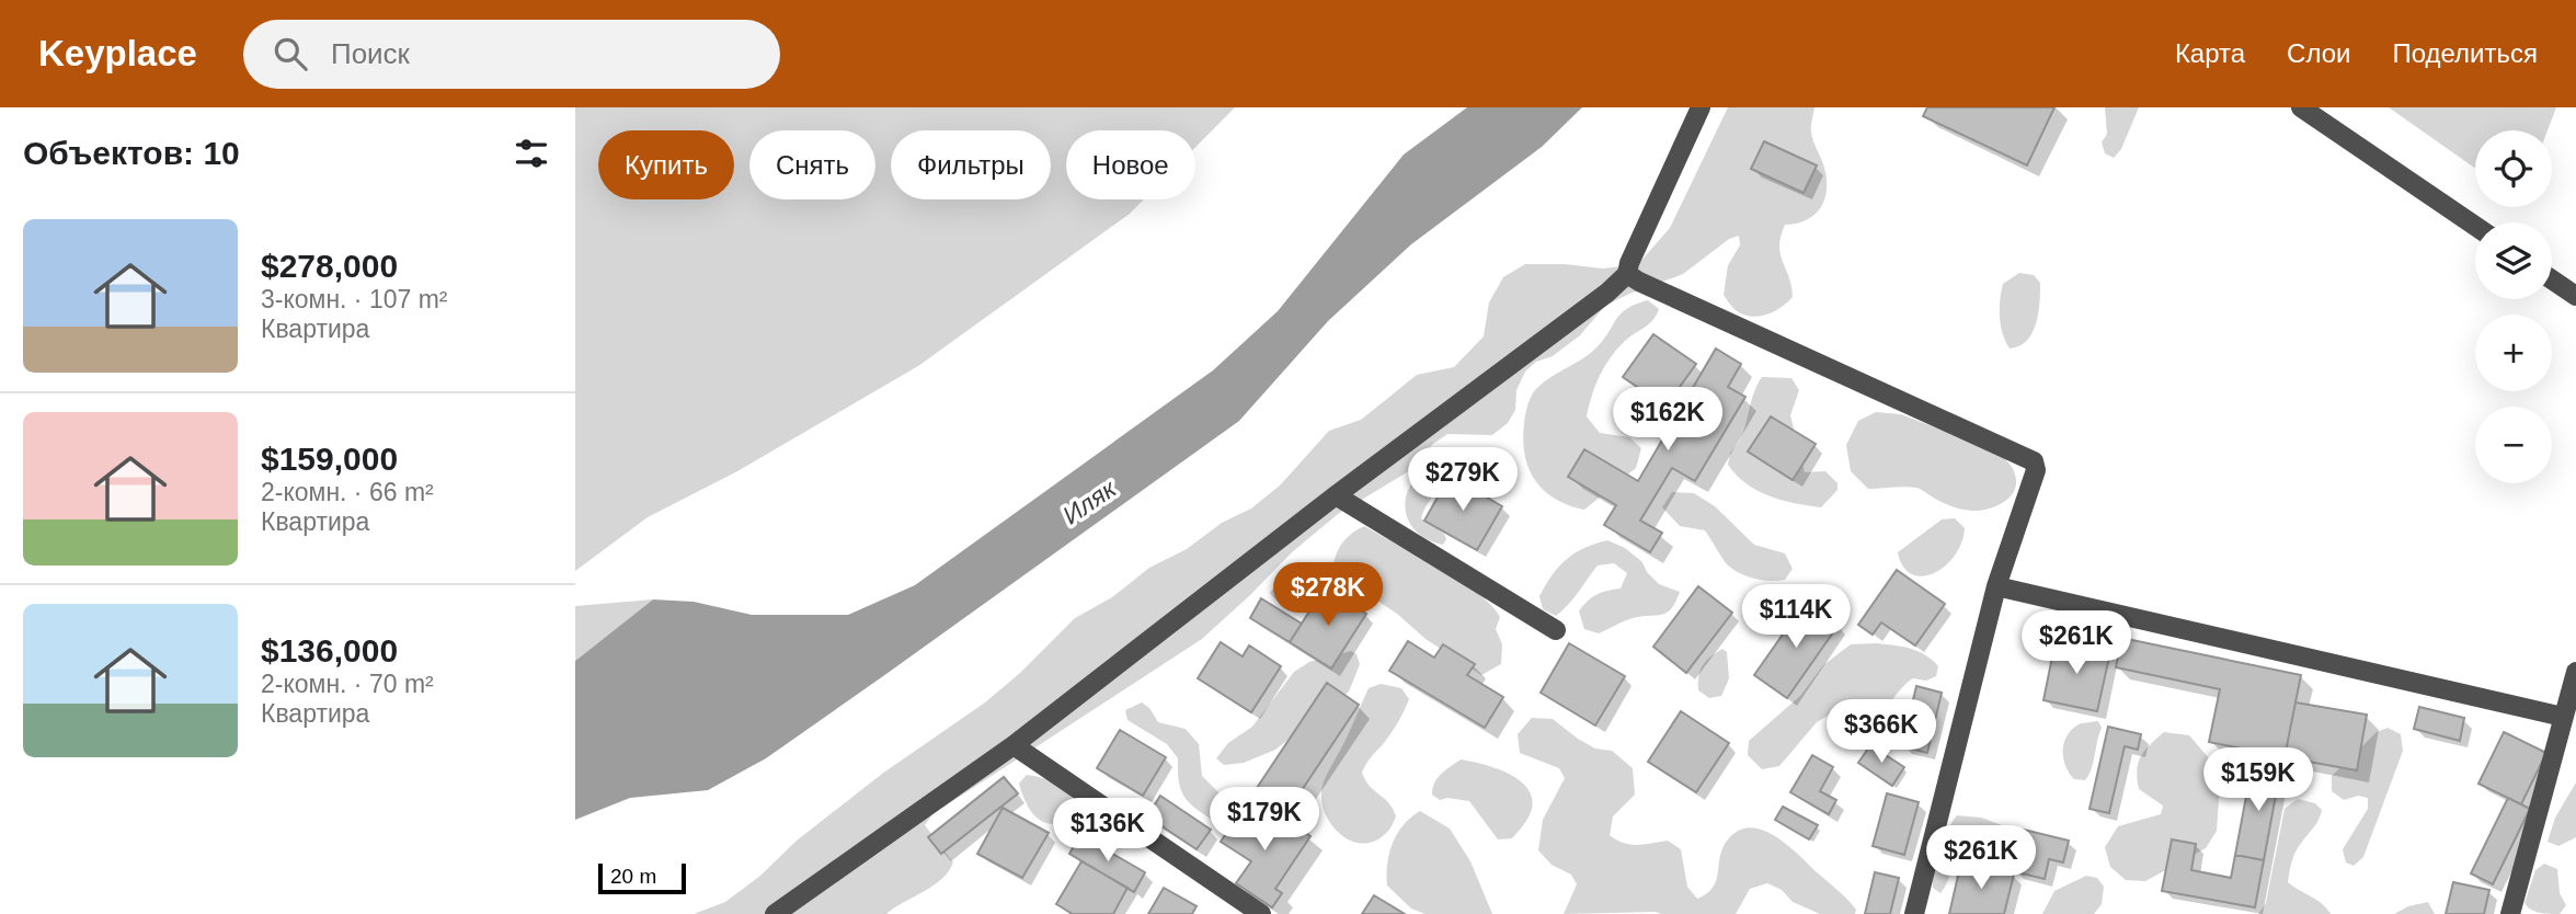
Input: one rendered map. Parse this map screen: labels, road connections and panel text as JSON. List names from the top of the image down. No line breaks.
{"water":["Иляк"],"scale_bar":"20 m","page":{"header":"Keyplace","search":"Поиск","nav":["Карта","Слои","Поделиться"],"heading":"Объектов: 10","map_buttons":["+","−"],"chip":["Купить","Снять","Фильтры","Новое"],"list":[{"name":"$278,000","note":"3-комн. · 107 m² · Квартира"},{"name":"$159,000","note":"2-комн. · 66 m² · Квартира"},{"name":"$136,000","note":"2-комн. · 70 m² · Квартира"}],"price":["$162K","$279K","$278K","$114K","$261K","$366K","$159K","$179K","$136K","$261K"],"scale":"20 m"}}
